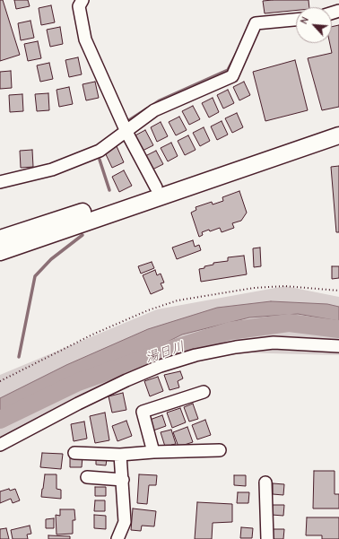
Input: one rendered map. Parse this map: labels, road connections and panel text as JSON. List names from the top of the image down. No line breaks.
{"water":["湯日川"],"north":"top left"}
